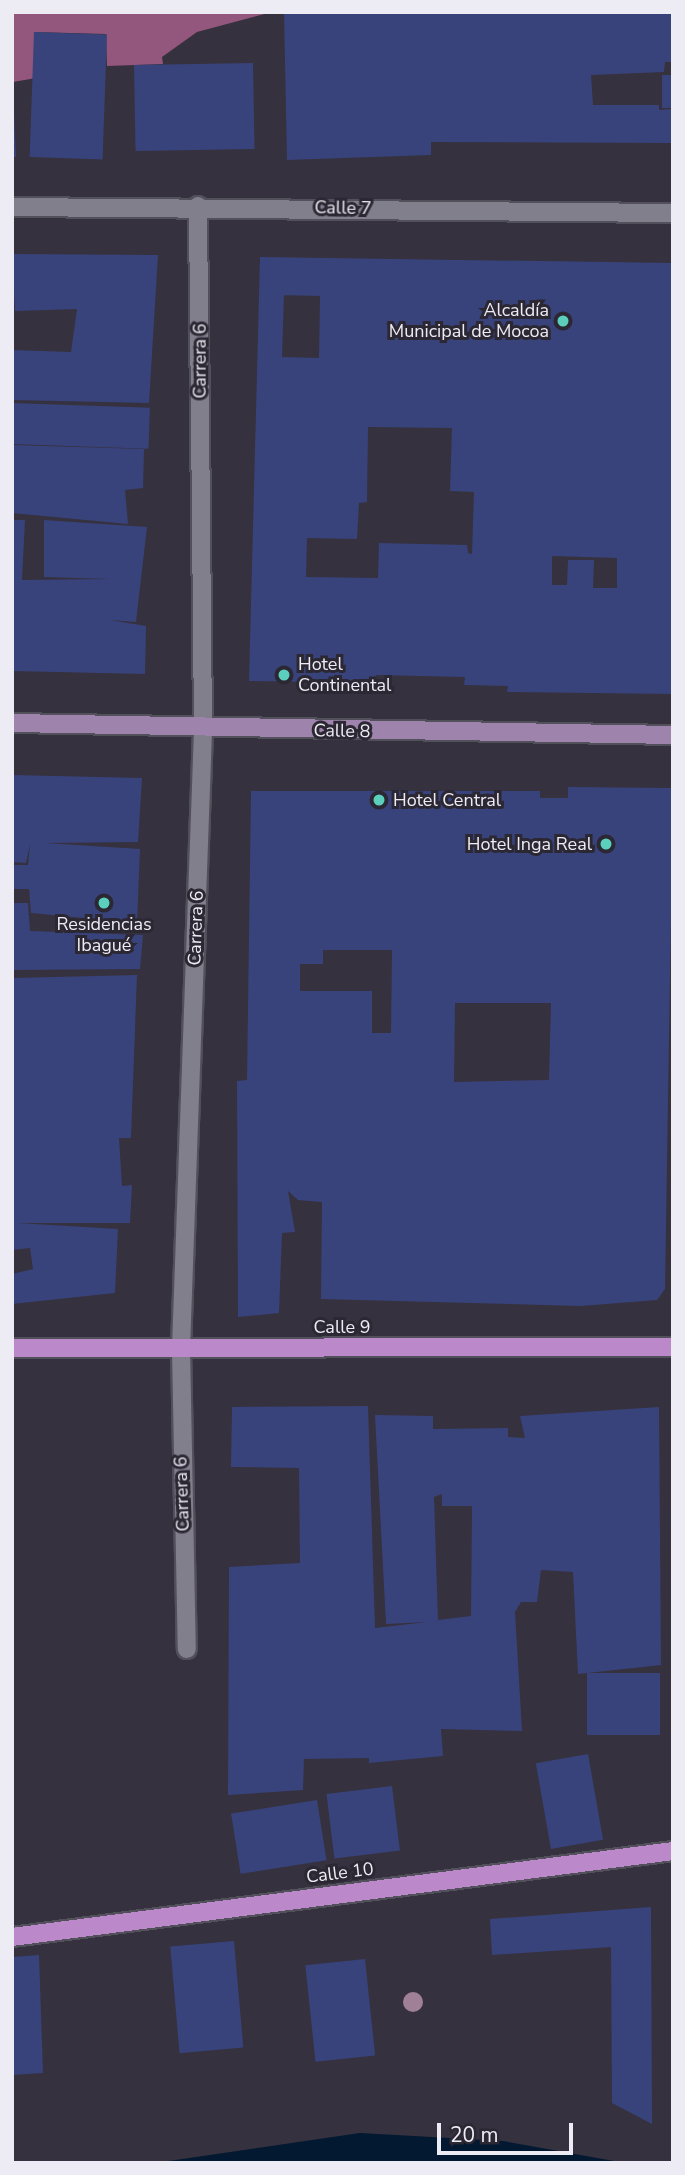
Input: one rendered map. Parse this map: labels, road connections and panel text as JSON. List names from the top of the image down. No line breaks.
{"streets":{"main road":["Calle 8","Calle 9","Calle 10"],"street":["Calle 7","Carrera 6"]},"crossings":[["Calle 7","Carrera 6"],["Carrera 6","Calle 8"],["Carrera 6","Calle 9"]],"places":["Alcaldía Municipal de Mocoa","Hotel Continental","Hotel Central","Hotel Inga Real","Residencias Ibagué"],"scale_bar":"20 m"}
